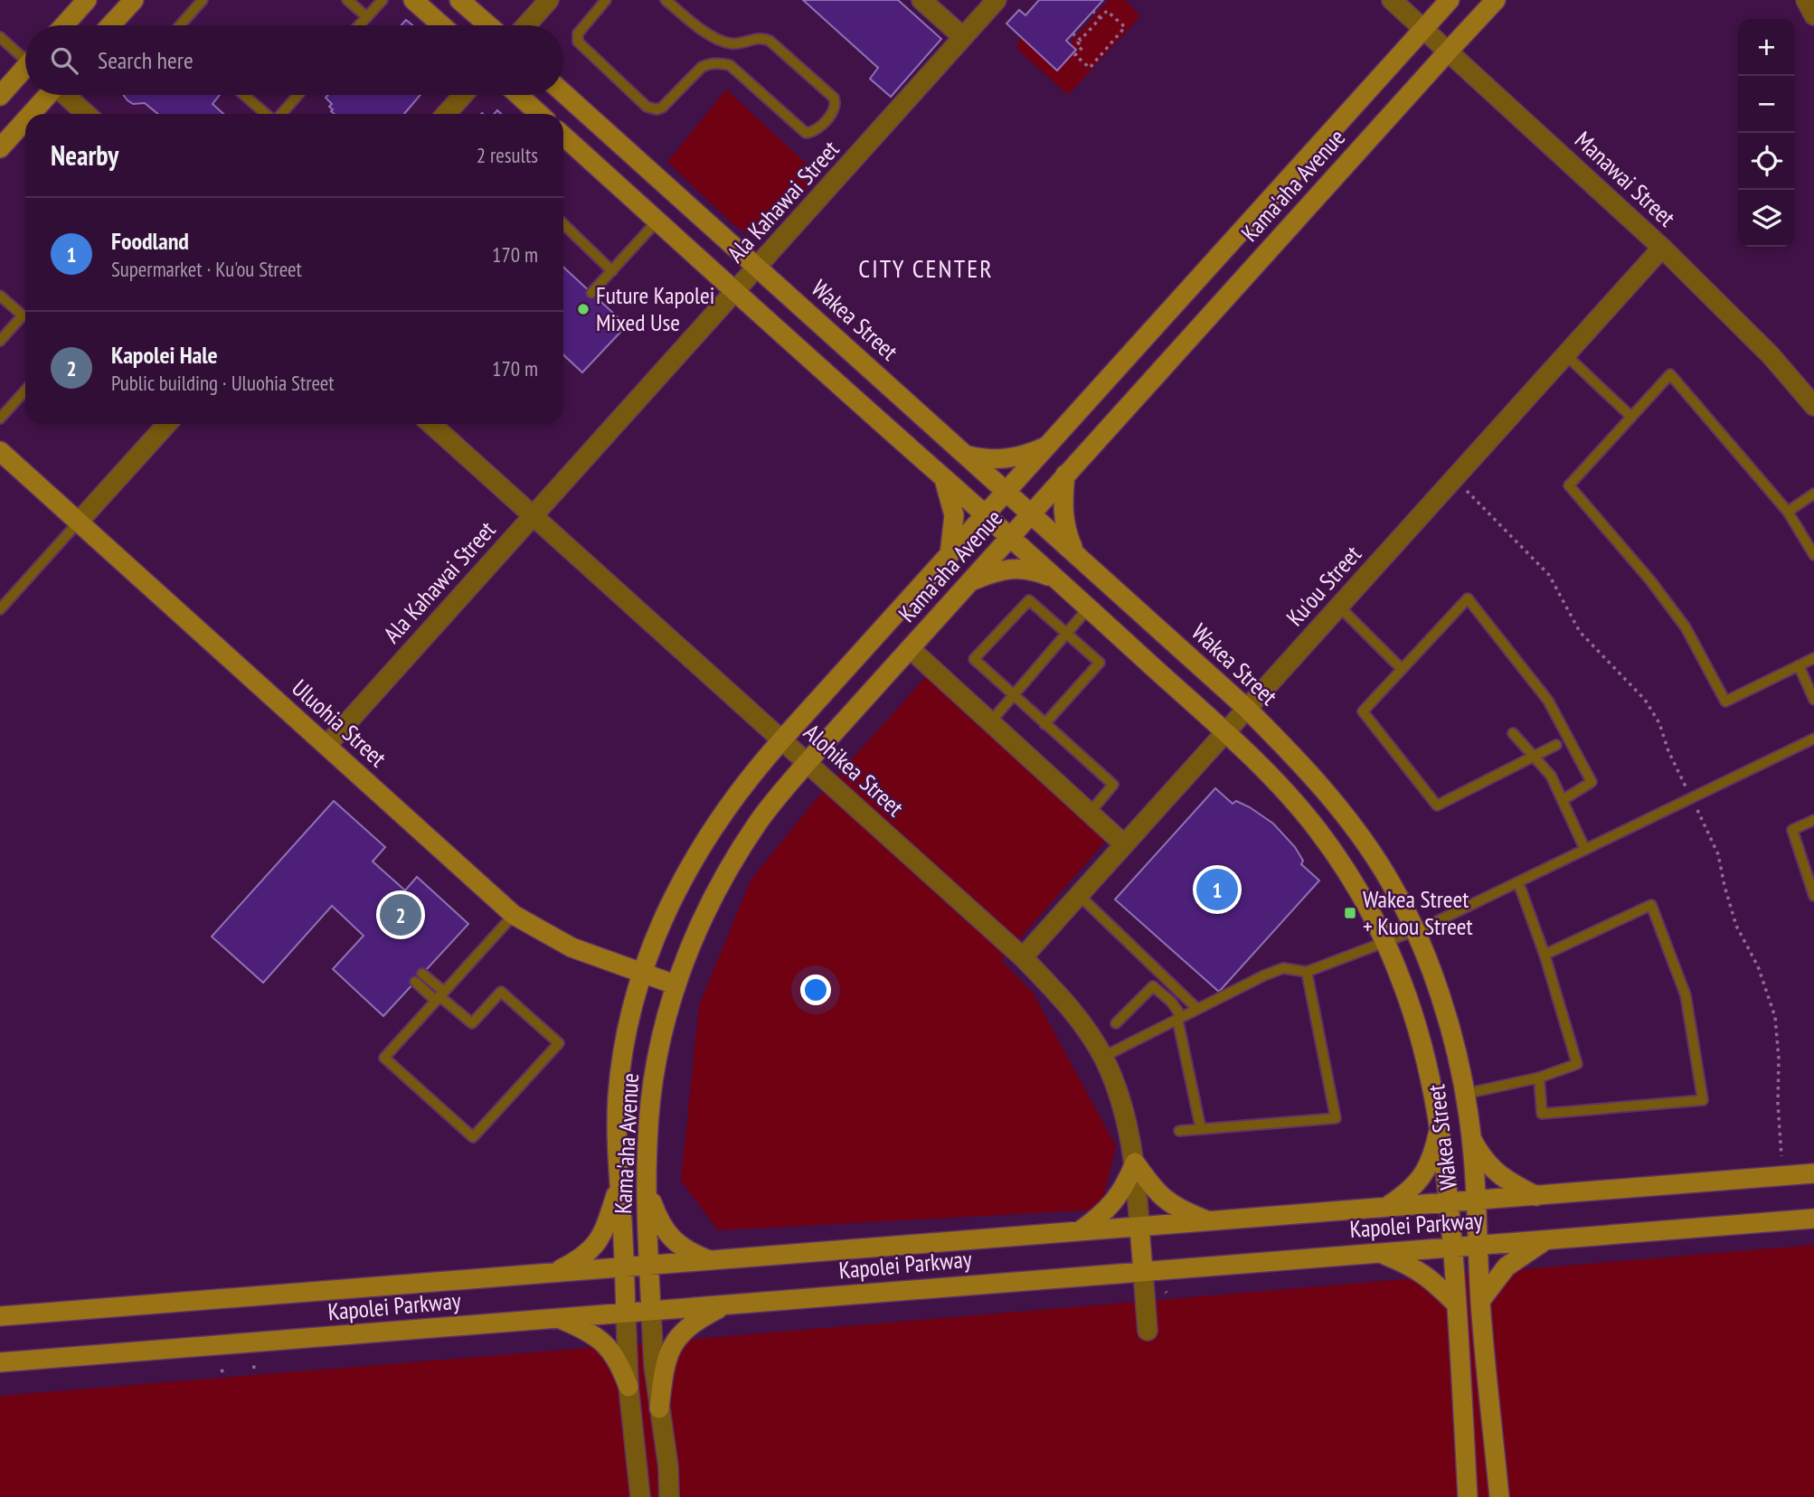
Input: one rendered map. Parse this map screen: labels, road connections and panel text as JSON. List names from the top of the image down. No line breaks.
{"streets":{"street":["Manawai Street","Kama'aha Avenue","Ala Kahawai Street","Wakea Street","Ku'ou Street","Uluohia Street","Alohikea Street","Kapolei Parkway"]},"crossings":[["Manawai Street","Kama'aha Avenue"],["Manawai Street","Ku'ou Street"],["Kama'aha Avenue","Wakea Street"],["Kama'aha Avenue","Uluohia Street"],["Kama'aha Avenue","Alohikea Street"],["Kama'aha Avenue","Kapolei Parkway"],["Ala Kahawai Street","Wakea Street"],["Ala Kahawai Street","Uluohia Street"],["Ala Kahawai Street","Alohikea Street"],["Wakea Street","Ku'ou Street"],["Wakea Street","Kapolei Parkway"],["Ku'ou Street","Alohikea Street"],["Alohikea Street","Kapolei Parkway"]],"districts":["CITY CENTER"],"places":{"other":["Future Kapolei Mixed Use"],"transit":["Wakea Street + Kuou Street"]},"page":{"map_buttons":["+","−"],"search":"Search here","heading":["Nearby","2 results"],"list":[{"mark":"1","name":"Foodland","note":"Supermarket · Ku'ou Street","value":"170 m"},{"mark":"2","name":"Kapolei Hale","note":"Public building · Uluohia Street","value":"170 m"}],"pins":["1","2"]}}
